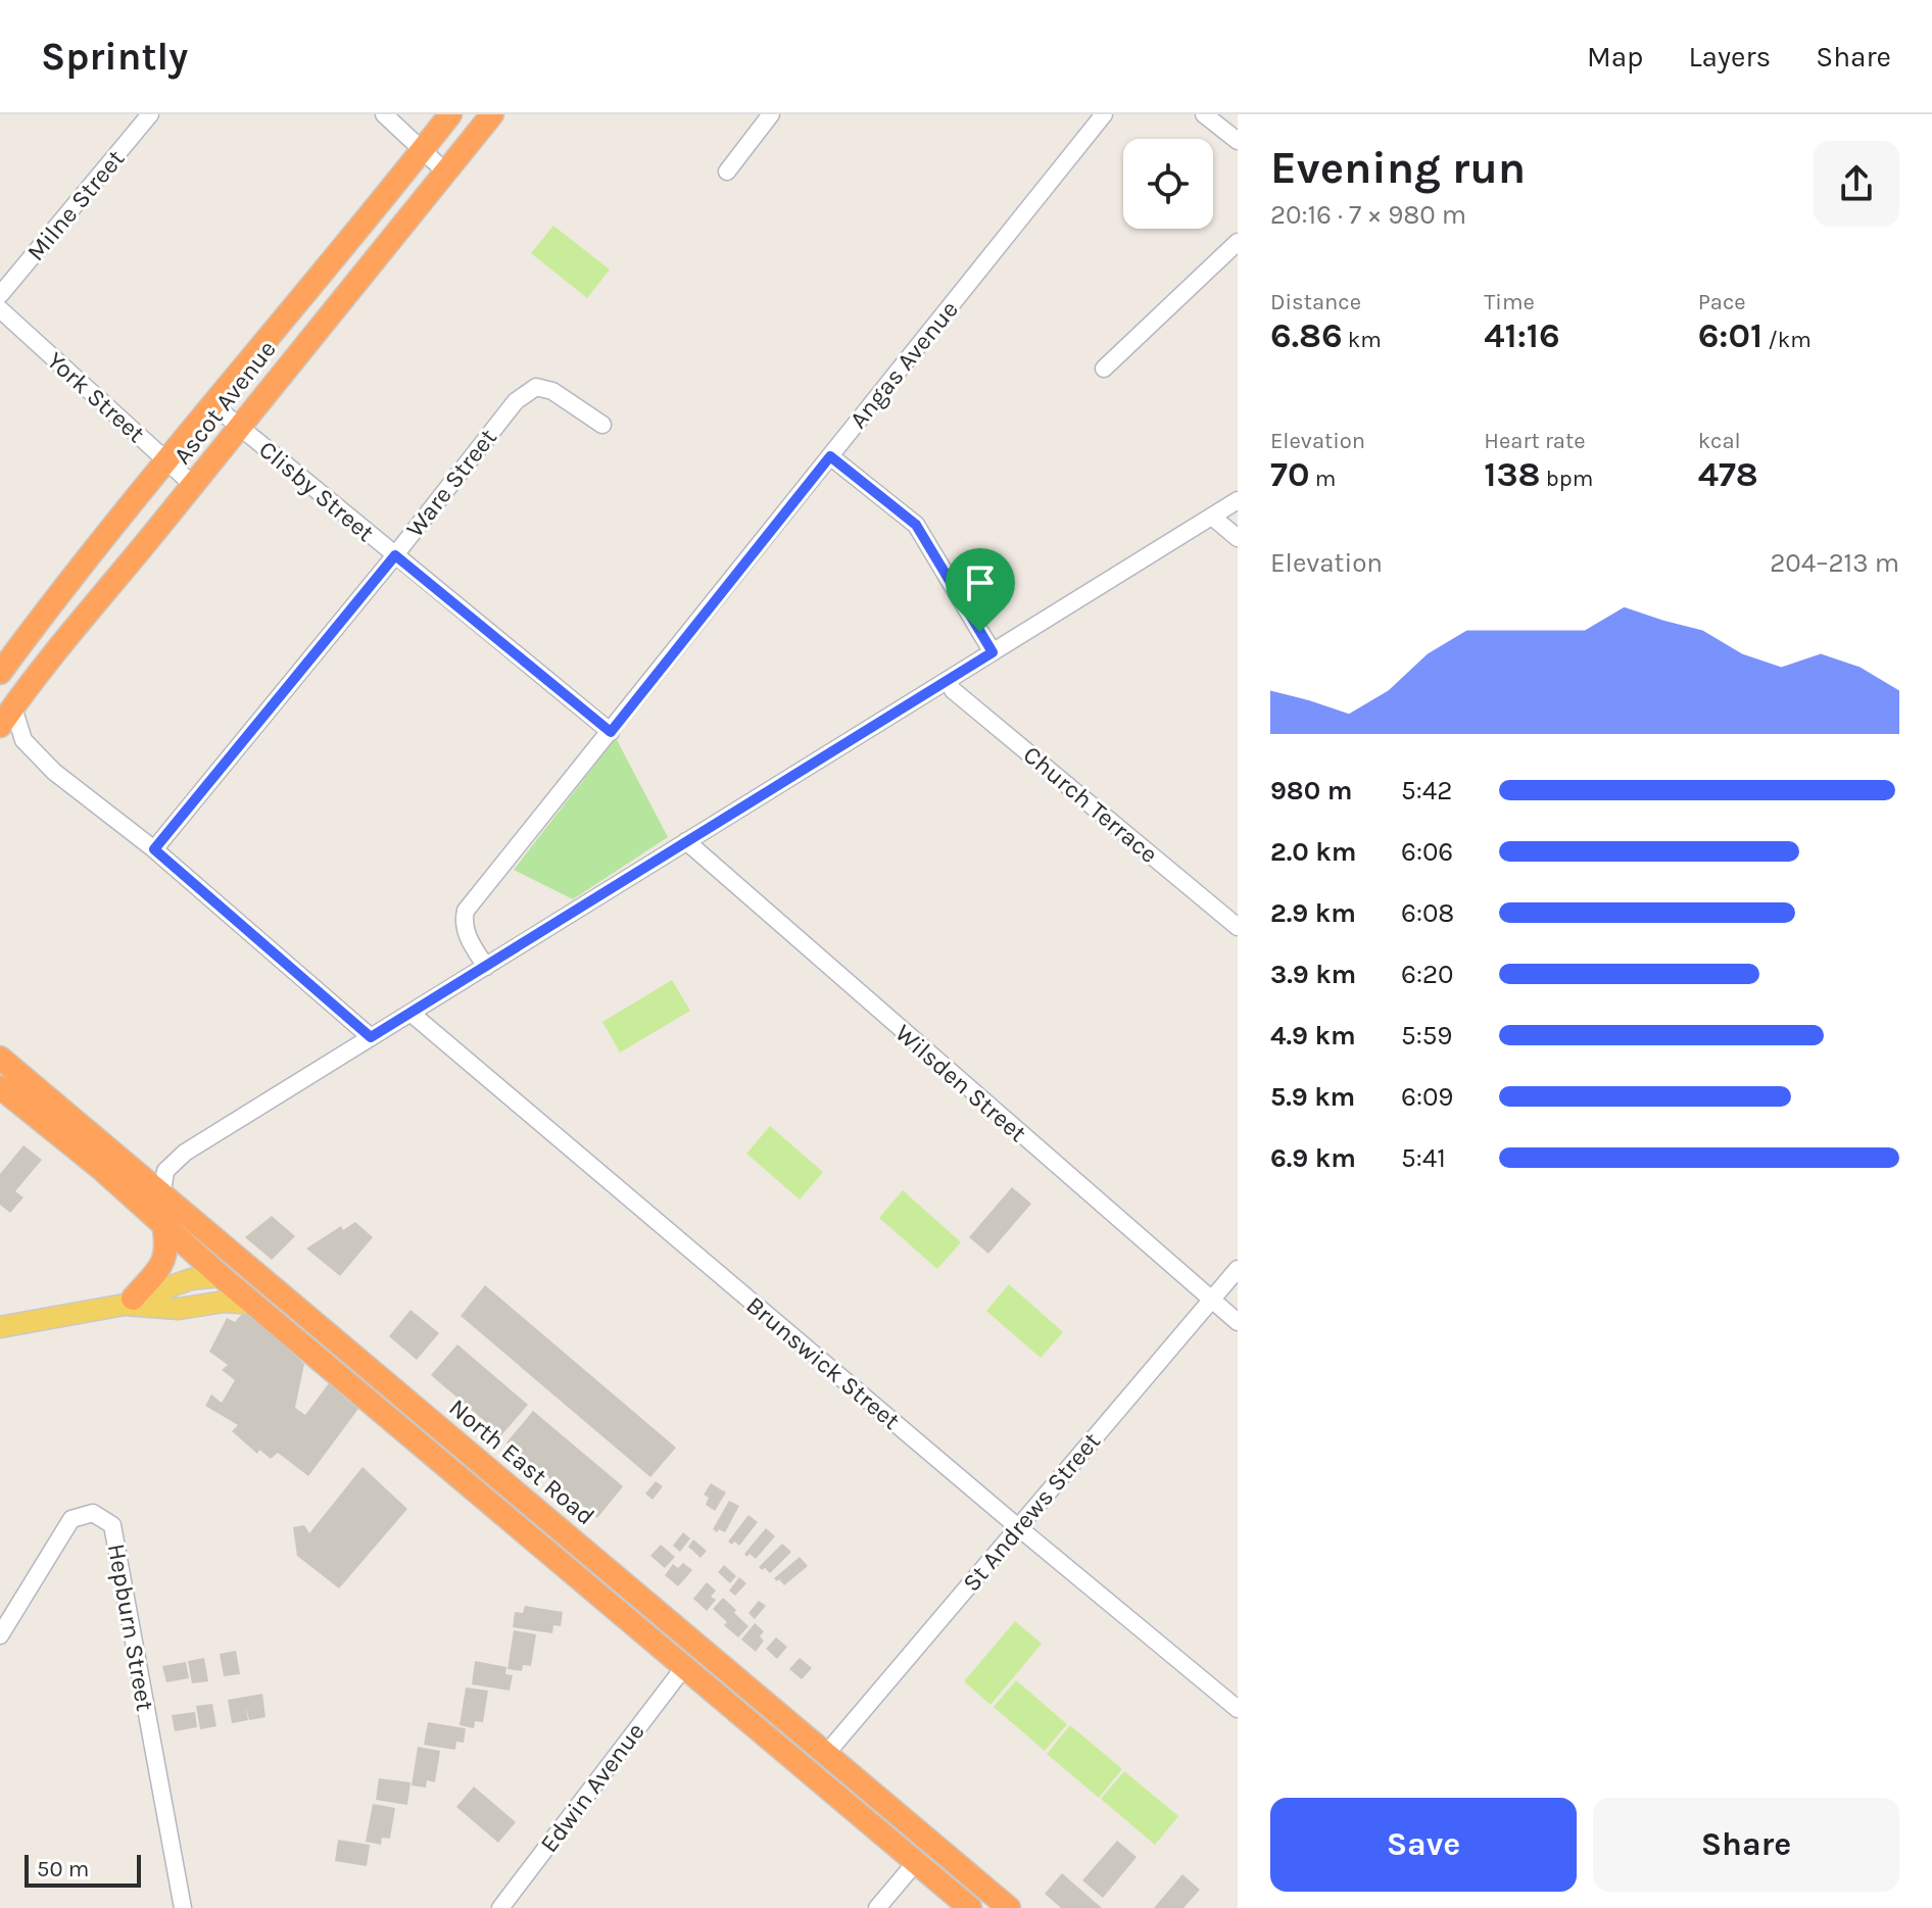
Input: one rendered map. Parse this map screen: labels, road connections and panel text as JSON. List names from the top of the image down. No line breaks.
{"streets":{"highway":["Ascot Avenue","North East Road"],"street":["Milne Street","Angas Avenue","York Street","Ware Street","Clisby Street","Church Terrace","Wilsden Street","Brunswick Street","St Andrews Street","Hepburn Street","Edwin Avenue"]},"crossings":[["Angas Avenue","Clisby Street"],["York Street","Ascot Avenue"],["Ascot Avenue","Clisby Street"],["Ware Street","Clisby Street"],["Wilsden Street","St Andrews Street"],["Brunswick Street","St Andrews Street"],["North East Road","St Andrews Street"]],"scale_bar":"50 m","page":{"header":"Sprintly","nav":["Map","Layers","Share"],"heading":["Evening run","20:16 · 7 × 980 m"],"stats":[["Distance","6.86 km"],["Time","41:16"],["Pace","6:01 /km"],["Elevation","70 m"],["Heart rate","138 bpm"],["kcal","478"]],"chart":["Elevation","204–213 m"],"list":[{"name":"980 m","note":"5:42"},{"name":"2.0 km","note":"6:06"},{"name":"2.9 km","note":"6:08"},{"name":"3.9 km","note":"6:20"},{"name":"4.9 km","note":"5:59"},{"name":"5.9 km","note":"6:09"},{"name":"6.9 km","note":"5:41"}],"buttons":["Save","Share"],"scale":"50 m"}}
